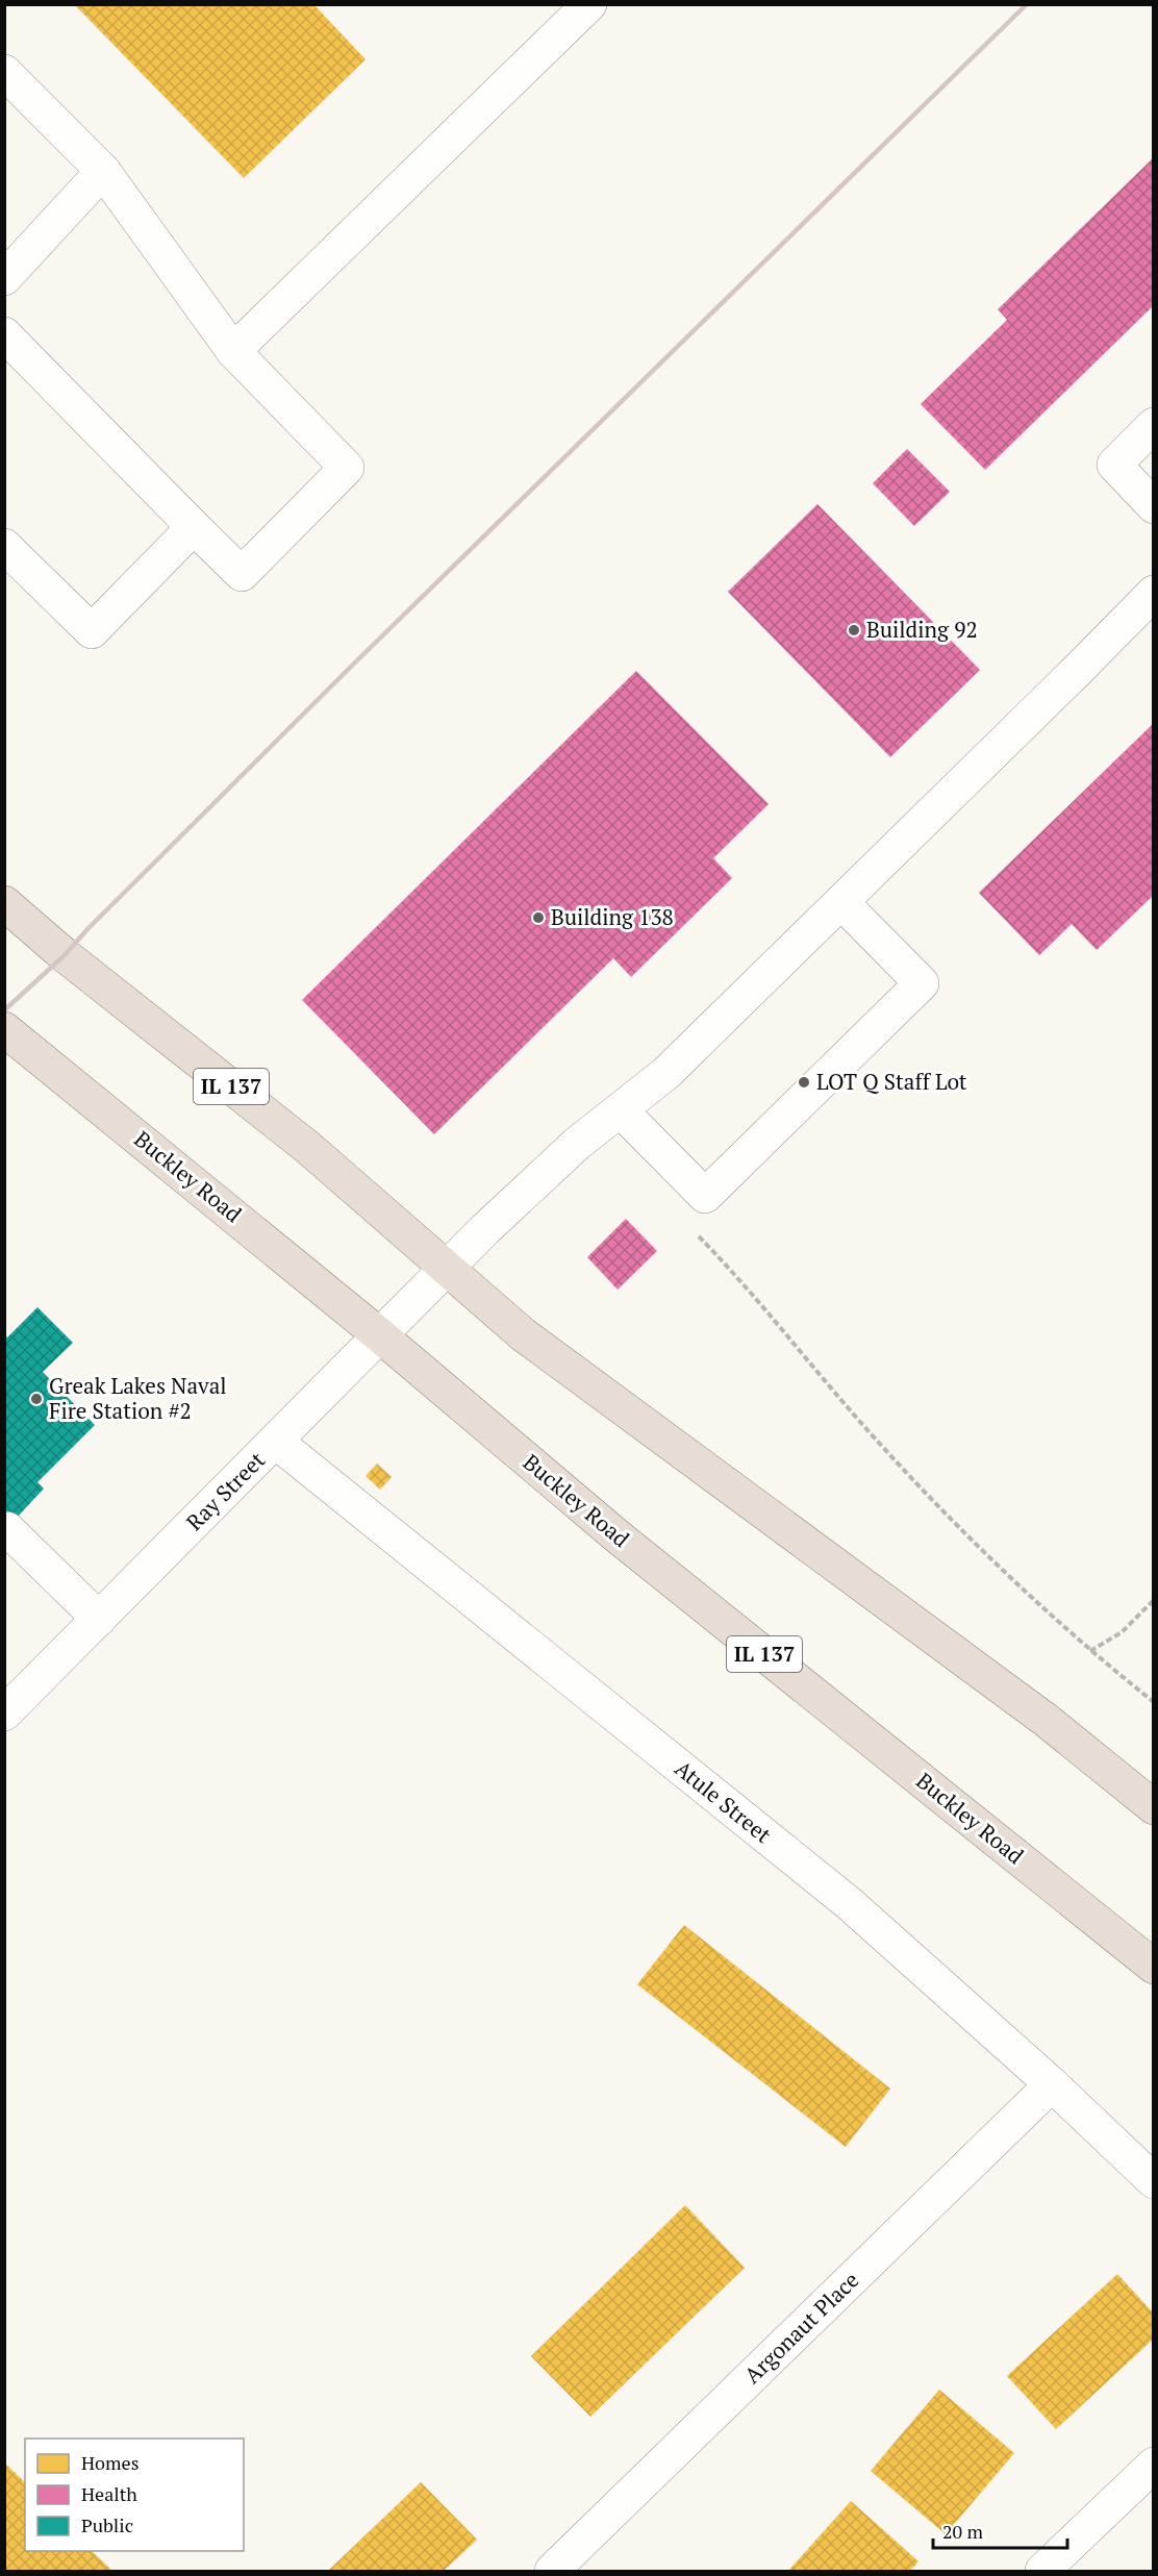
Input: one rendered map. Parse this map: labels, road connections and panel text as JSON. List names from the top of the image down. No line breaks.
{"streets":{"highway":["IL 137","Buckley Road"],"street":["Ray Street","Atule Street","Argonaut Place"]},"crossings":[["IL 137","Ray Street"],["Buckley Road","Ray Street"],["Ray Street","Atule Street"],["Atule Street","Argonaut Place"]],"places":["Building 92","Building 138","LOT Q Staff Lot","Greak Lakes Naval Fire Station #2"],"legend":["Homes","Health","Public"],"scale_bar":"20 m"}
